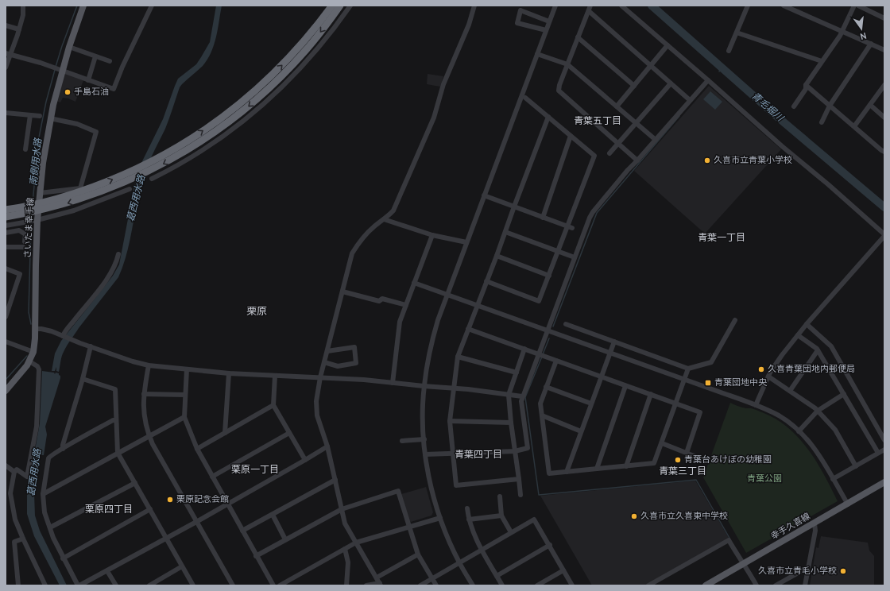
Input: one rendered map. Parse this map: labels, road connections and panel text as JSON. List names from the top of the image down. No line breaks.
{"streets":{"main road":["さいたま幸手線","幸手久喜線"]},"districts":["青葉五丁目","青葉一丁目","栗原","青葉四丁目","栗原一丁目","青葉三丁目","栗原四丁目"],"water":["青毛堀川","南側用水路","葛西用水路"],"parks":["青葉公園"],"places":{"other":["手島石油","久喜市立青葉小学校","久喜青葉団地内郵便局","青葉台あけぼの幼稚園","栗原記念会館","久喜市立久喜東中学校","久喜市立青毛小学校"],"transit":["青葉団地中央"]},"north":"bottom"}
